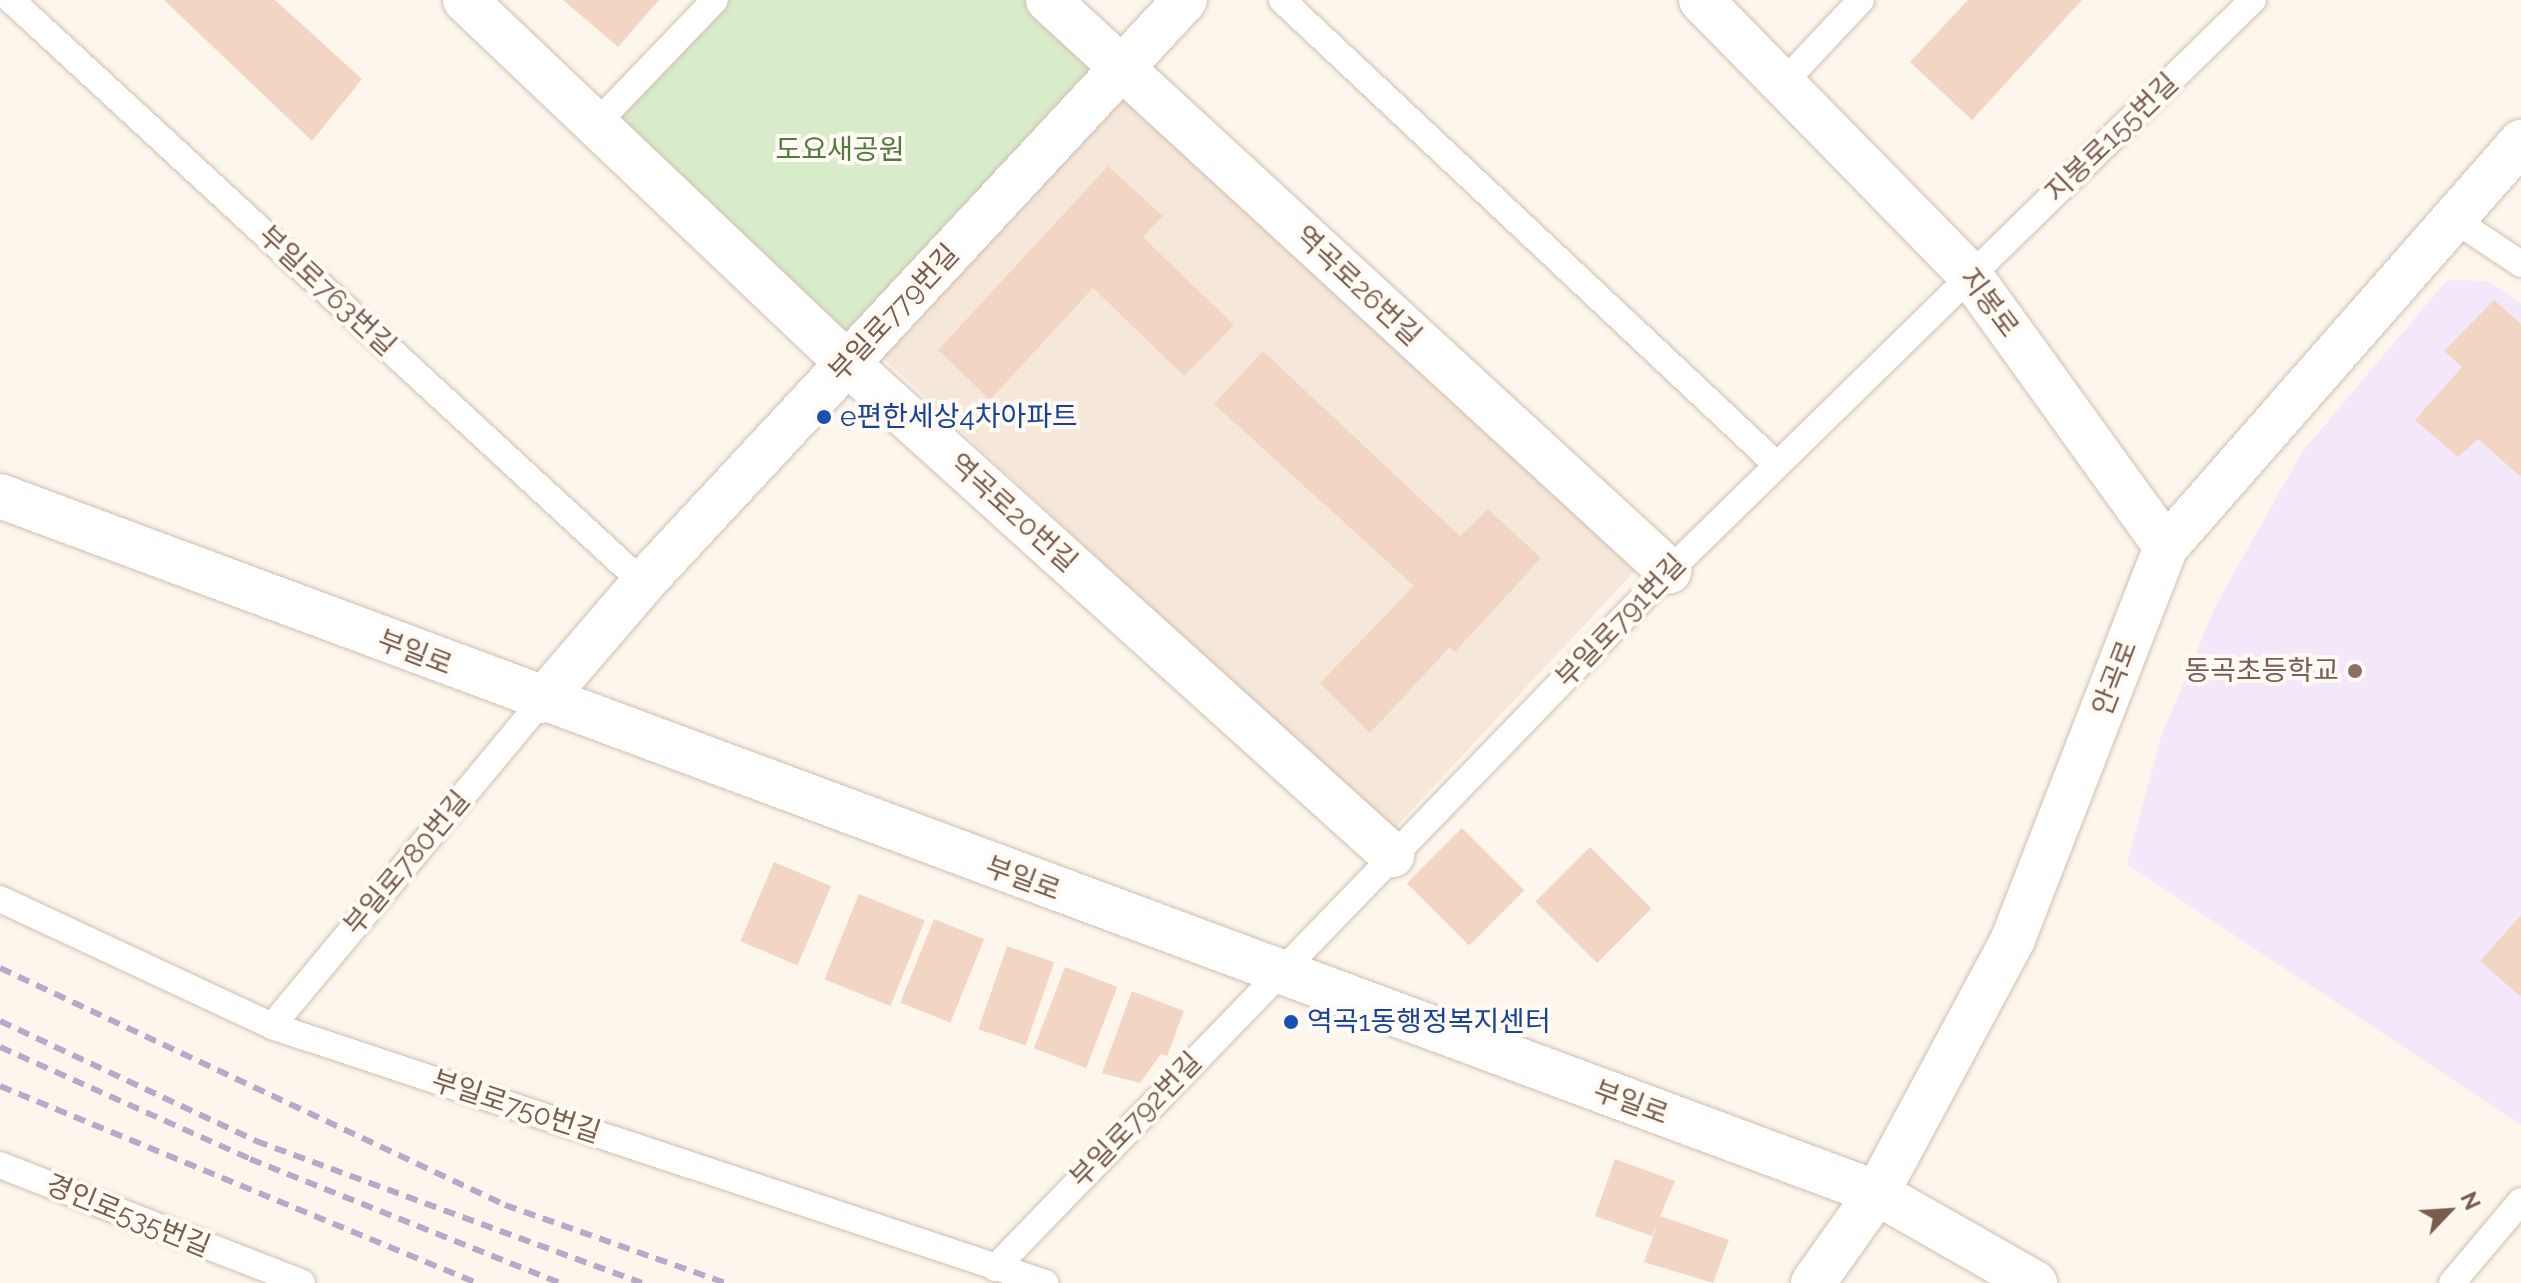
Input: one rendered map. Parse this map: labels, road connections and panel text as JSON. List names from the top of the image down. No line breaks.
{"streets":{"street":["역곡로26번길","지봉로","부일로779번길","역곡로20번길","부일로","안곡로"],"lane":["지봉로155번길","부일로763번길","부일로791번길","부일로780번길","부일로750번길","부일로792번길","경인로535번길"]},"crossings":[["지봉로155번길","지봉로"],["지봉로155번길","부일로791번길"],["역곡로26번길","부일로779번길"],["역곡로26번길","부일로791번길"],["부일로763번길","부일로779번길"],["지봉로","부일로791번길"],["지봉로","안곡로"],["부일로779번길","역곡로20번길"],["부일로779번길","부일로"],["부일로779번길","부일로780번길"],["역곡로20번길","부일로791번길"],["부일로791번길","부일로"],["부일로791번길","부일로792번길"],["부일로","안곡로"],["부일로","부일로780번길"],["부일로","부일로792번길"],["부일로780번길","부일로750번길"],["부일로750번길","부일로792번길"]],"parks":["도요새공원"],"places":["e편한세상4차아파트","동곡초등학교","역곡1동행정복지센터"],"north":"top right"}
